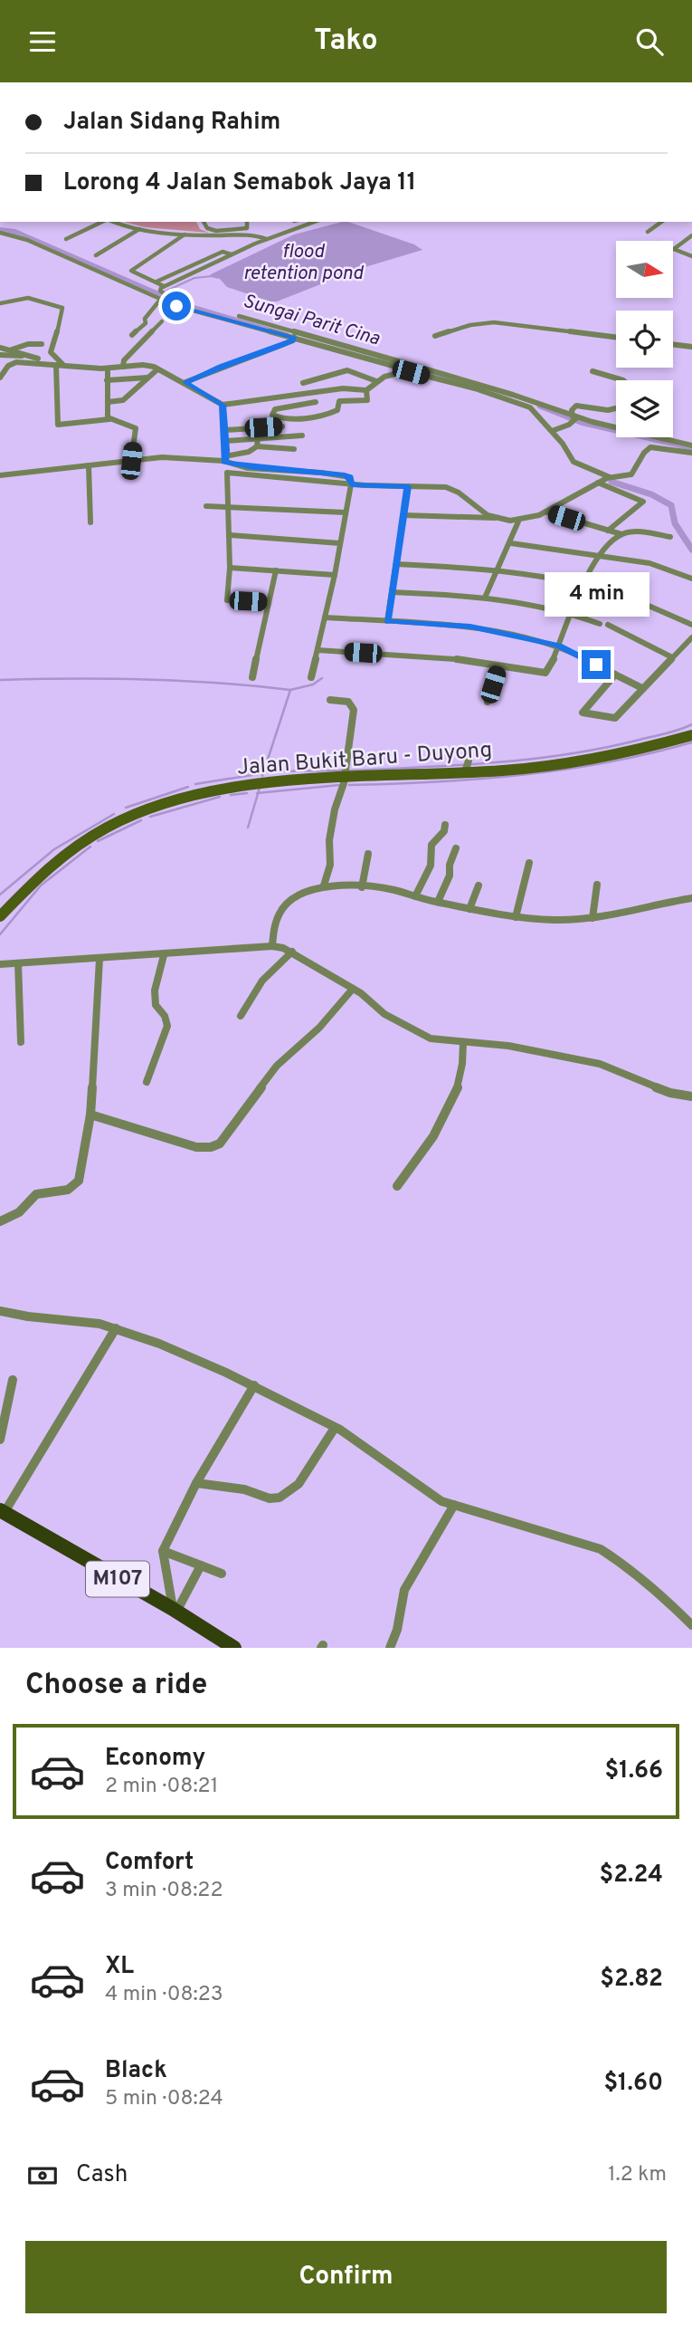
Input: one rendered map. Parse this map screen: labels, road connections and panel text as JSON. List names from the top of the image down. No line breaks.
{"streets":{"main road":["Jalan Bukit Baru - Duyong","M107"]},"water":["flood retention pond","Sungai Parit Cina"],"north":"right","page":{"header":"Tako","banner":["Jalan Sidang Rahim","Lorong 4 Jalan Semabok Jaya 11"],"bubble":"4 min","heading":"Choose a ride","list":[{"name":"Economy","note":"2 min · 08:21","value":"$1.66"},{"name":"Comfort","note":"3 min · 08:22","value":"$2.24"},{"name":"XL","note":"4 min · 08:23","value":"$2.82"},{"name":"Black","note":"5 min · 08:24","value":"$1.60"}],"pay":["Cash","1.2 km"],"buttons":"Confirm"}}
